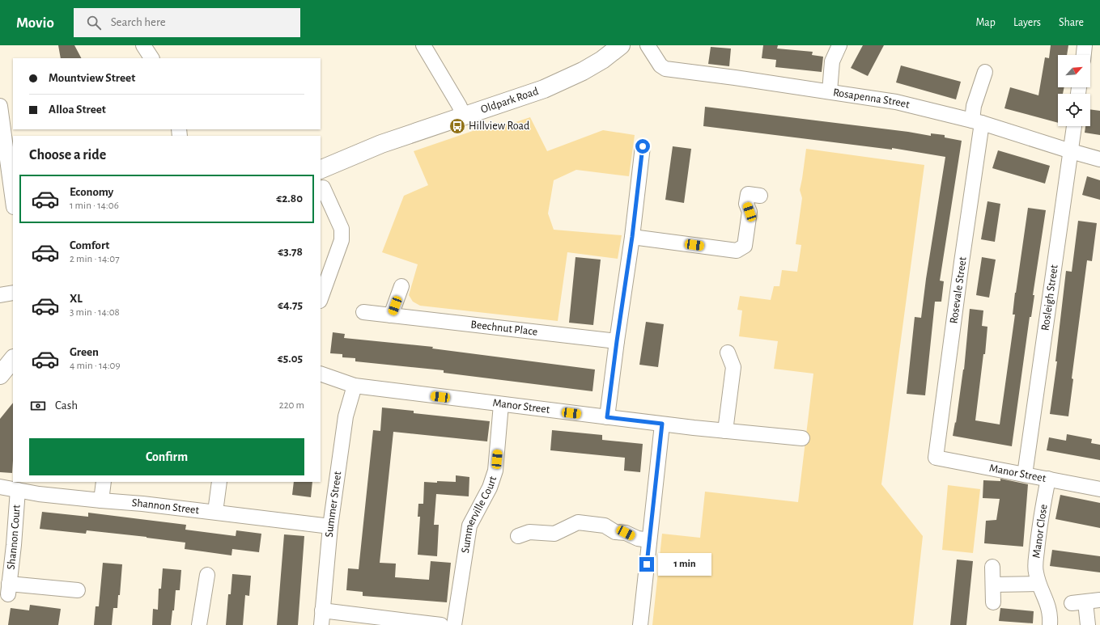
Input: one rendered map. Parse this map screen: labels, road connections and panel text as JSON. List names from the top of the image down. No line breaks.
{"streets":{"main road":["Oldpark Road"],"street":["Rosapenna Street","Rosevale Street","Rosleigh Street","Beechnut Place","Manor Street","Summer Street","Shannon Street","Summerville Court","Manor Close","Shannon Court"]},"crossings":[["Rosapenna Street","Rosevale Street"],["Rosapenna Street","Rosleigh Street"],["Rosevale Street","Manor Street"],["Rosleigh Street","Manor Street"],["Manor Street","Summer Street"],["Manor Street","Summerville Court"],["Manor Street","Manor Close"],["Summer Street","Shannon Street"],["Shannon Street","Shannon Court"]],"places":{"bus stop":["Hillview Road"]},"north":"top right","page":{"header":"Movio","search":"Search here","nav":["Map","Layers","Share"],"banner":["Mountview Street","Alloa Street"],"heading":"Choose a ride","list":[{"name":"Economy","note":"1 min · 14:06","value":"€2.80"},{"name":"Comfort","note":"2 min · 14:07","value":"€3.78"},{"name":"XL","note":"3 min · 14:08","value":"€4.75"},{"name":"Green","note":"4 min · 14:09","value":"€5.05"}],"pay":["Cash","220 m"],"buttons":"Confirm","bubble":"1 min"}}
